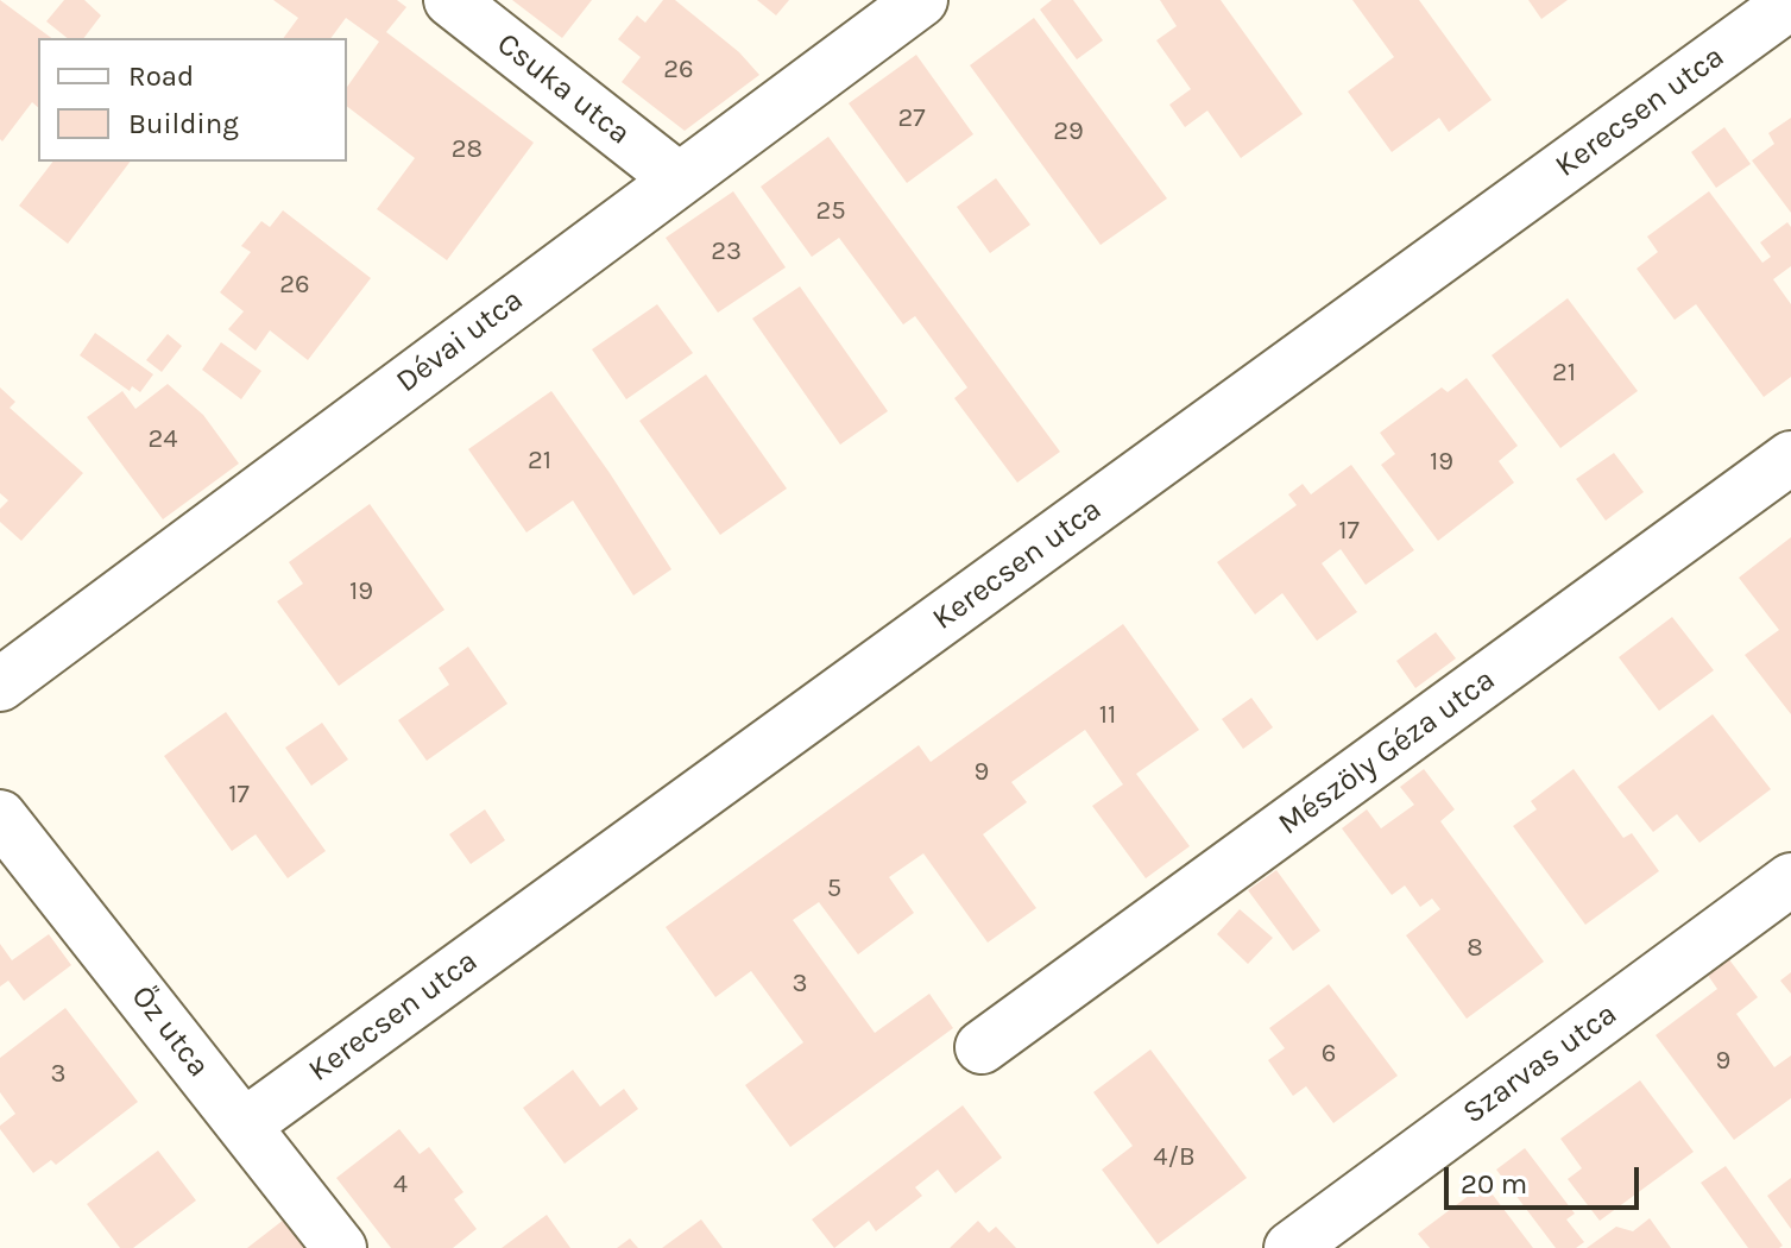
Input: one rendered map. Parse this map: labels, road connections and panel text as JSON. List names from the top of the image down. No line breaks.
{"streets":{"street":["Csuka utca","Kerecsen utca","Dévai utca","Mészöly Géza utca","Őz utca","Szarvas utca"]},"crossings":[["Csuka utca","Dévai utca"],["Kerecsen utca","Őz utca"]],"house_numbers":["26","27","29","28","25","23","26","21","24","21","19","17","19","11","9","17","5","8","3","6","9","3","4/B","4"],"legend":["Road","Building"],"scale_bar":"20 m"}
